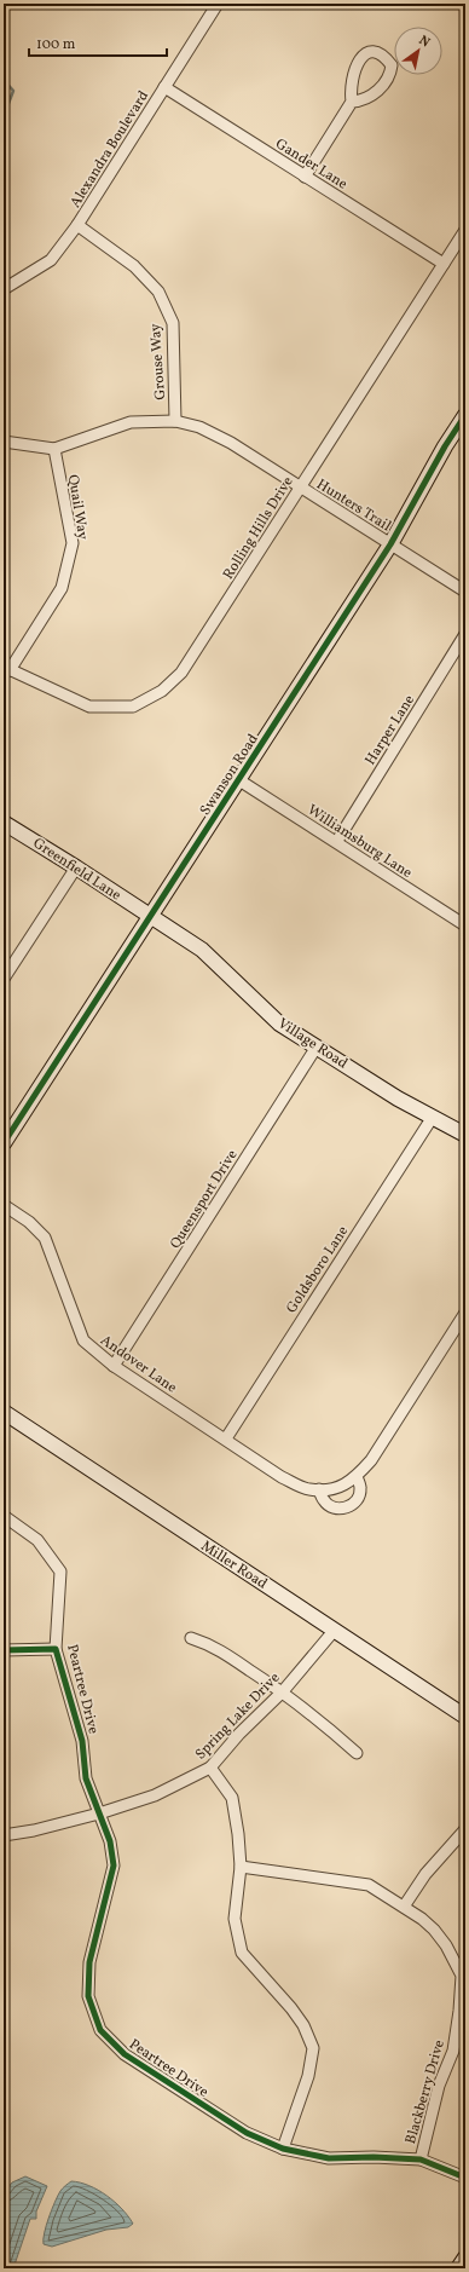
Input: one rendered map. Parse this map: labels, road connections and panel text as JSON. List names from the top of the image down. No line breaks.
{"streets":{"street":["Alexandra Boulevard","Gander Lane","Grouse Way","Hunters Trail","Quail Way","Rolling Hills Drive","Harper Lane","Swanson Road","Williamsburg Lane","Greenfield Lane","Village Road","Queensport Drive","Goldsboro Lane","Andover Lane","Miller Road","Peartree Drive","Spring Lake Drive","Blackberry Drive"]},"crossings":[["Alexandra Boulevard","Gander Lane"],["Alexandra Boulevard","Grouse Way"],["Gander Lane","Rolling Hills Drive"],["Grouse Way","Hunters Trail"],["Hunters Trail","Quail Way"],["Hunters Trail","Rolling Hills Drive"],["Hunters Trail","Swanson Road"],["Quail Way","Rolling Hills Drive"],["Harper Lane","Williamsburg Lane"],["Swanson Road","Williamsburg Lane"],["Swanson Road","Greenfield Lane"],["Swanson Road","Village Road"],["Greenfield Lane","Village Road"],["Village Road","Queensport Drive"],["Village Road","Goldsboro Lane"],["Queensport Drive","Andover Lane"],["Goldsboro Lane","Andover Lane"],["Miller Road","Spring Lake Drive"],["Peartree Drive","Spring Lake Drive"],["Peartree Drive","Blackberry Drive"]],"scale_bar":"100 m","north":"top right"}
